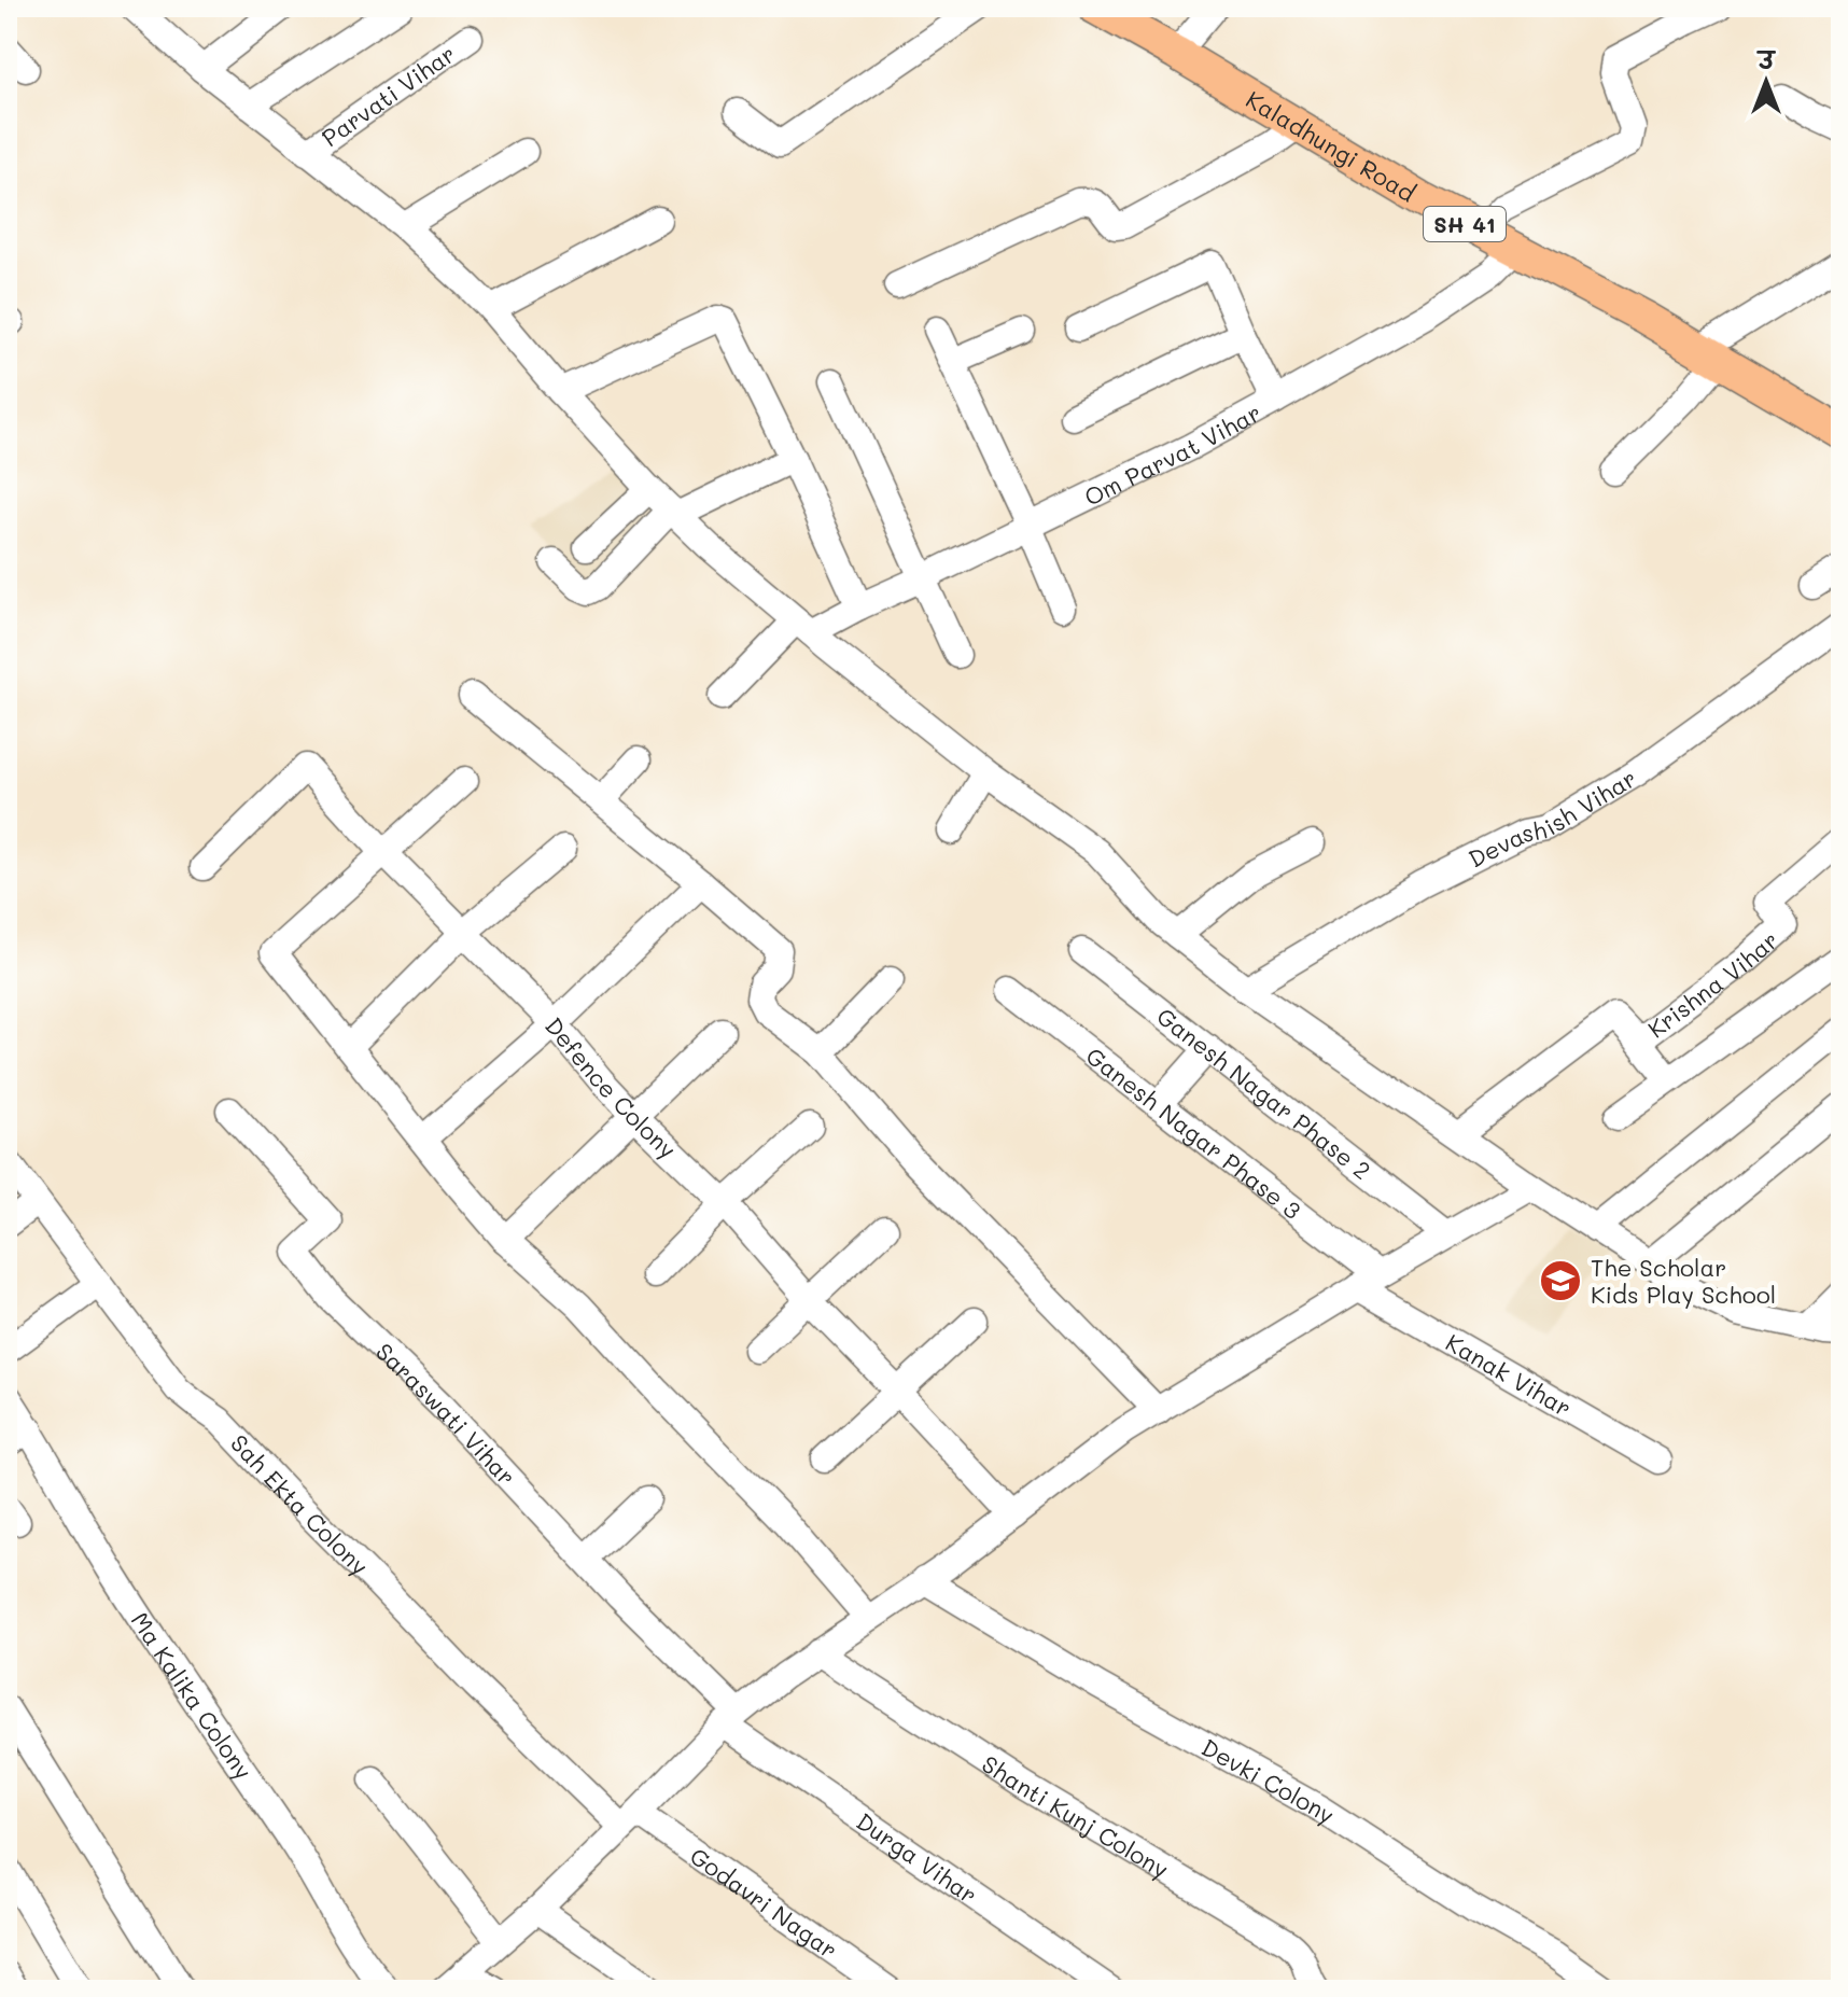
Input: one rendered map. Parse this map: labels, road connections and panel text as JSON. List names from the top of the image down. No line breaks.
{"streets":{"main road":["Kaladhungi Road","SH 41"],"street":["Parvati Vihar","Om Parvat Vihar","Devashish Vihar","Krishna Vihar","Defence Colony","Ganesh Nagar Phase 2","Ganesh Nagar Phase 3","Kanak Vihar","Saraswati Vihar","Sah Ekta Colony","Ma Kalika Colony","Devki Colony","Shanti Kunj Colony","Durga Vihar","Godavri Nagar"]},"crossings":[["Kaladhungi Road","Om Parvat Vihar"],["Ganesh Nagar Phase 3","Kanak Vihar"],["Saraswati Vihar","Durga Vihar"],["Sah Ekta Colony","Godavri Nagar"]],"places":{"school or university":["The Scholar Kids Play School"]},"north":"top"}
